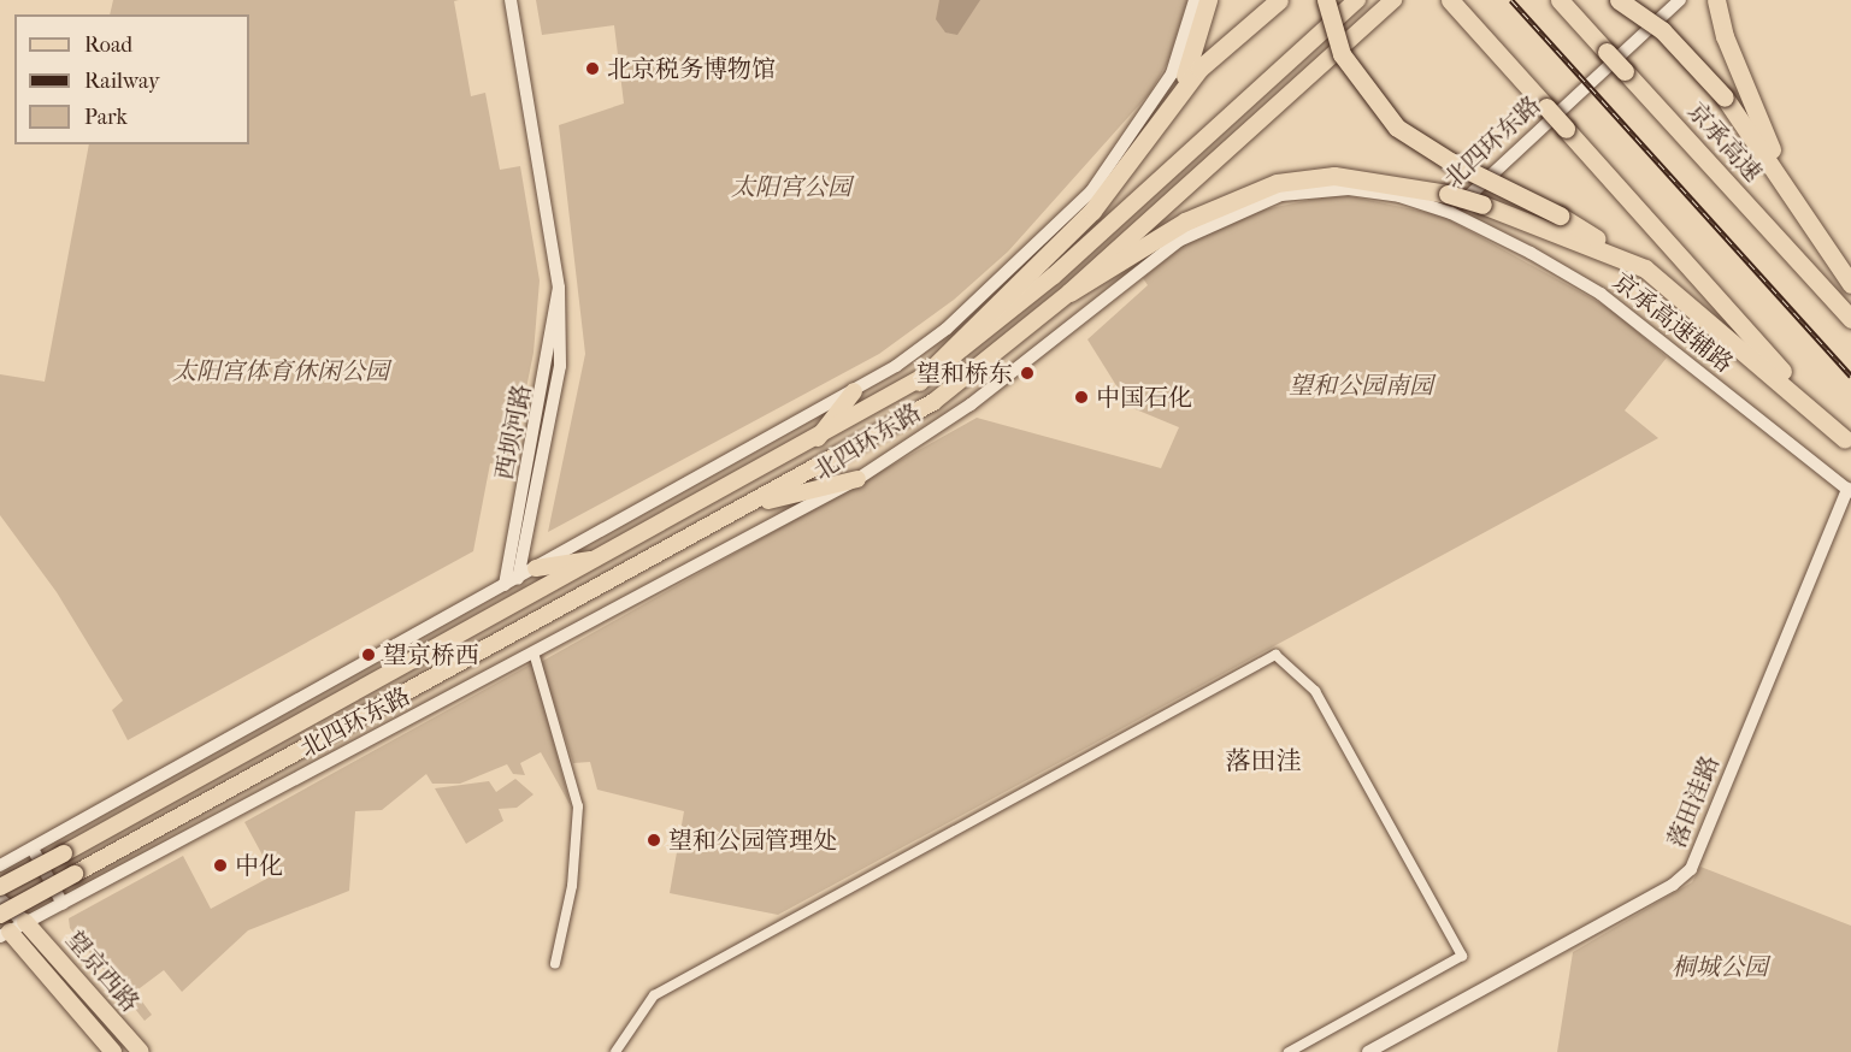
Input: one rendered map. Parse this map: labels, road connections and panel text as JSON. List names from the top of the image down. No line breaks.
{"streets":{"highway":["京承高速"],"main road":["北四环东路","望京西路"],"street":["京承高速辅路","西坝河路","落田洼路"]},"crossings":[["北四环东路","京承高速辅路"],["北四环东路","西坝河路"],["北四环东路","望京西路"],["京承高速辅路","落田洼路"]],"districts":["落田洼"],"parks":["太阳宫公园","太阳宫体育休闲公园","望和公园南园","桐城公园"],"places":["北京税务博物馆","望和桥东","中国石化","望京桥西","望和公园管理处","中化"],"legend":["Road","Railway","Park"]}
